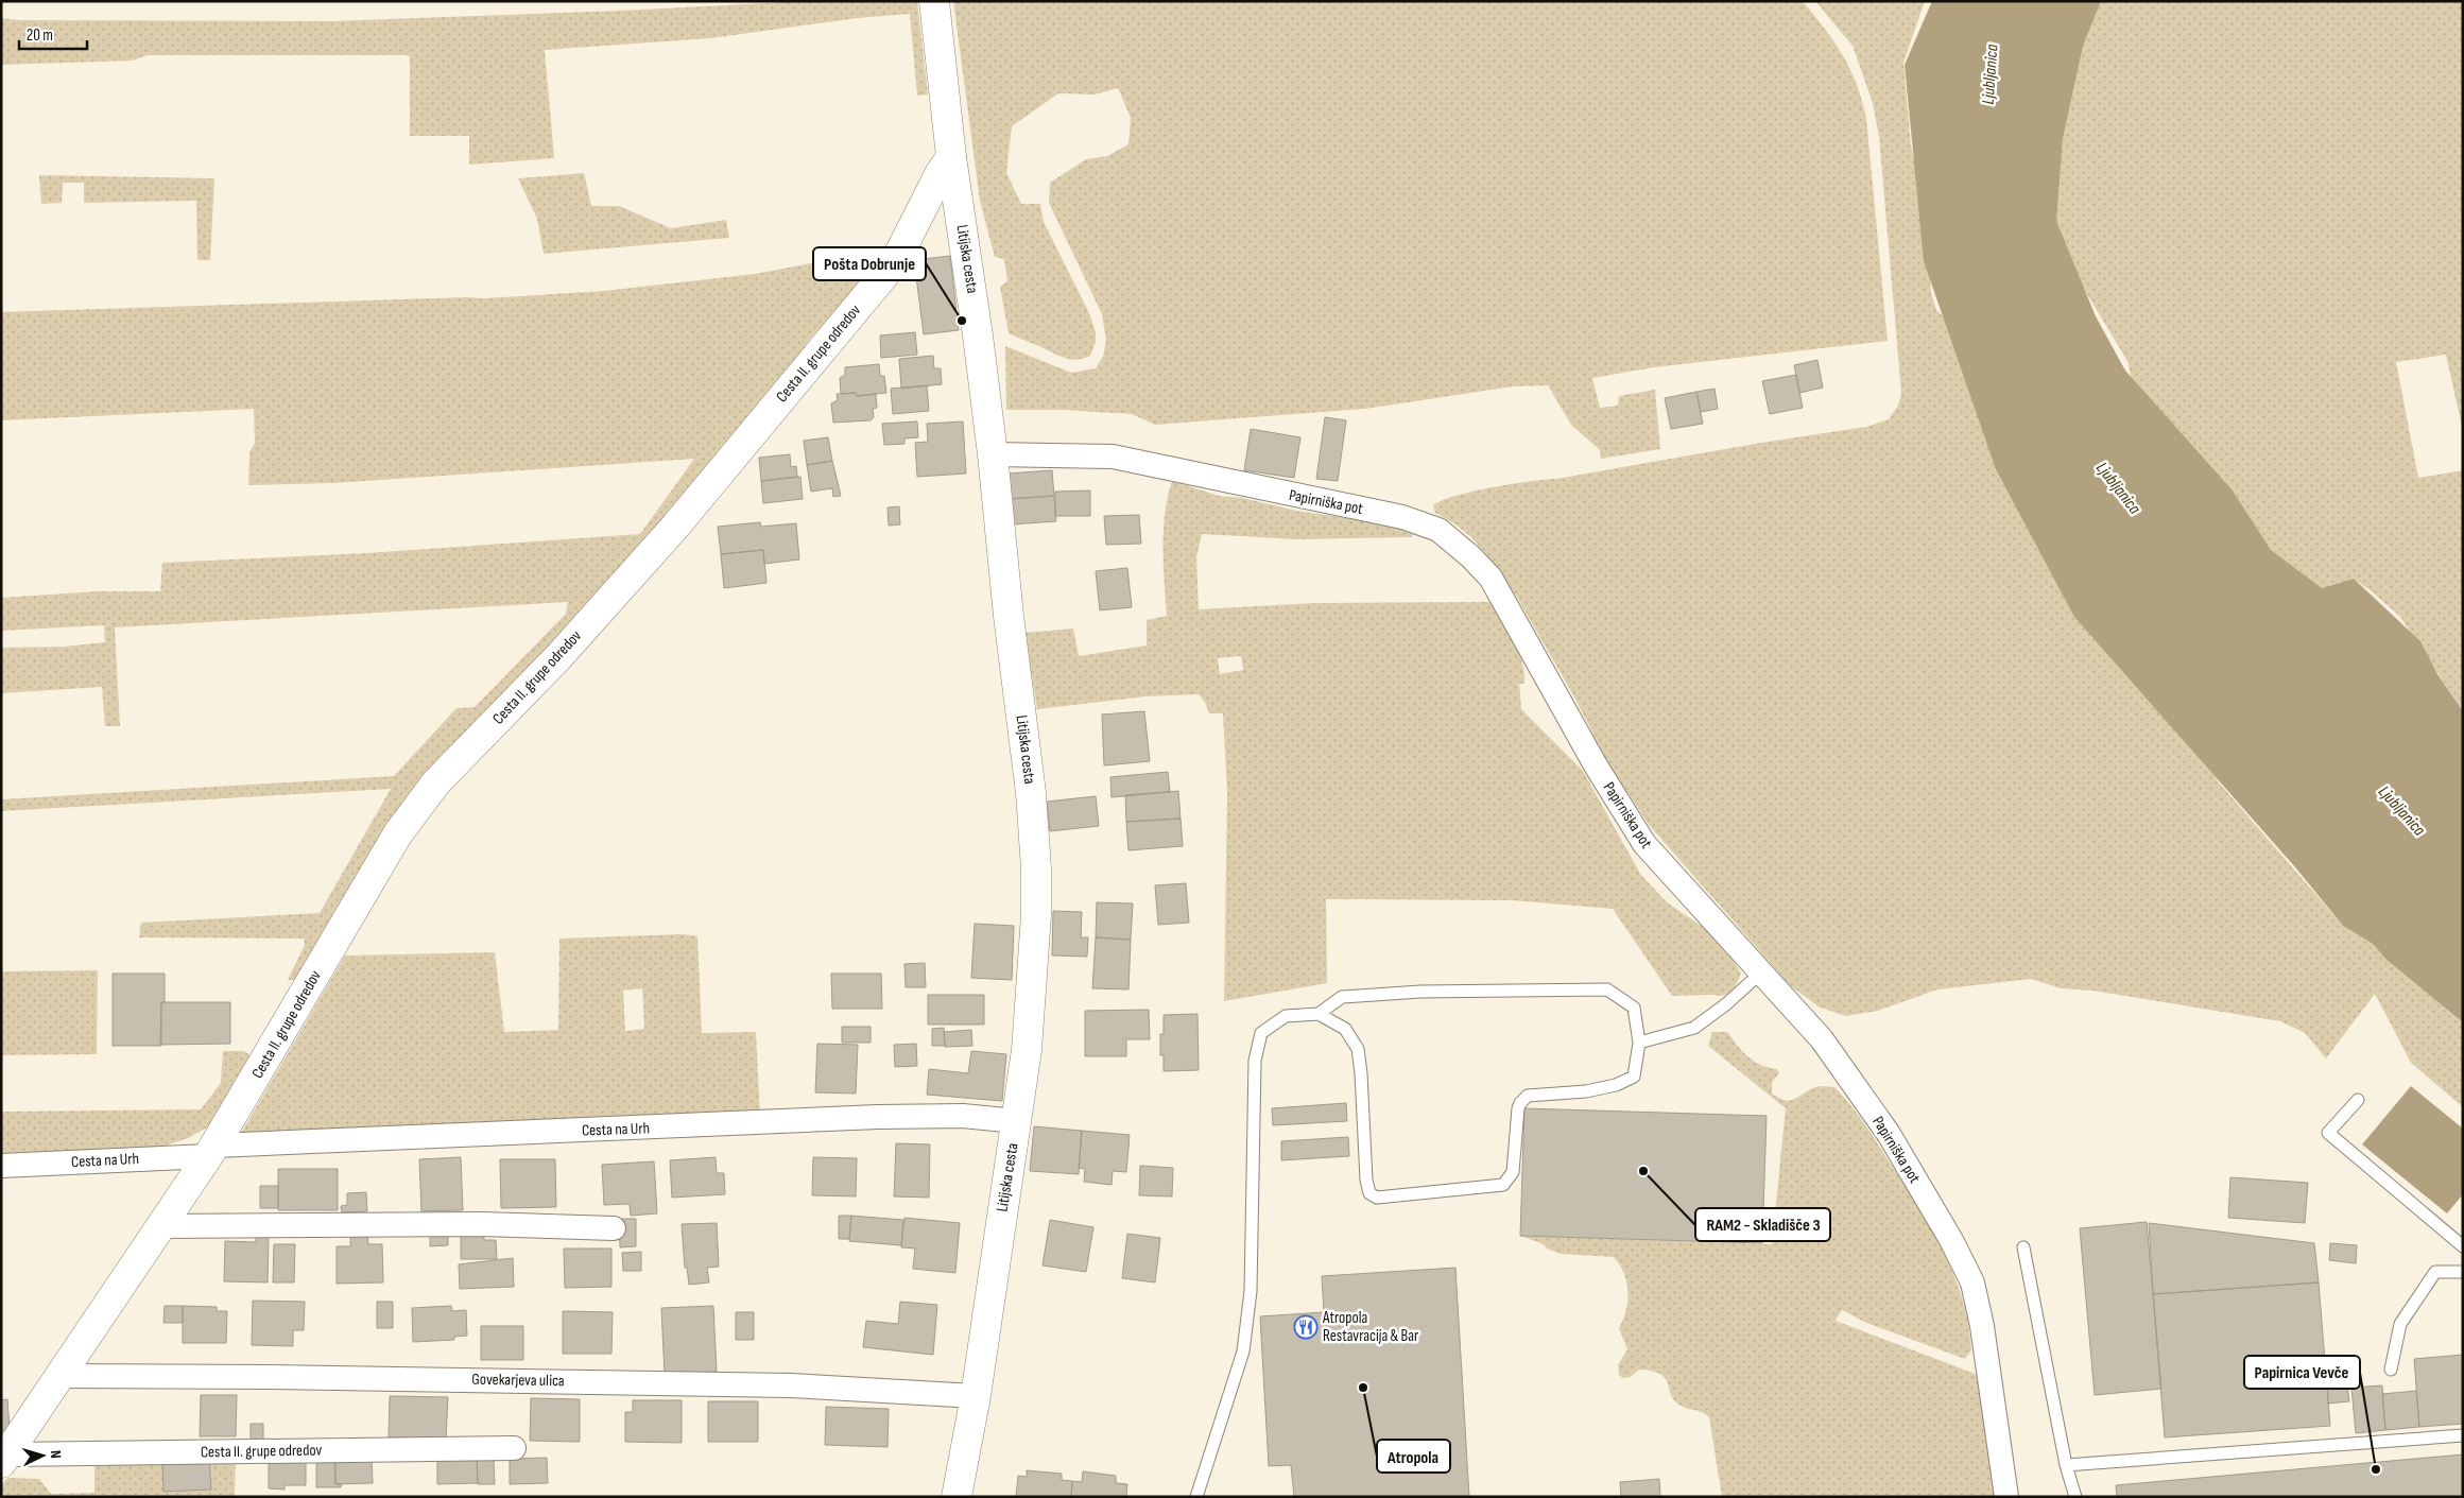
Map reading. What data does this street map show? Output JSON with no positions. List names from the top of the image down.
{
  "streets": {
    "street": [
      "Litijska cesta",
      "Cesta II. grupe odredov",
      "Papirniška pot",
      "Cesta na Urh",
      "Govekarjeva ulica"
    ]
  },
  "crossings": [
    ["Litijska cesta", "Cesta II. grupe odredov"],
    ["Litijska cesta", "Papirniška pot"],
    ["Litijska cesta", "Cesta na Urh"],
    ["Litijska cesta", "Govekarjeva ulica"],
    ["Cesta II. grupe odredov", "Cesta na Urh"],
    ["Cesta II. grupe odredov", "Govekarjeva ulica"]
  ],
  "water": ["Ljubljanica"],
  "places": {
    "other": [
      "Pošta Dobrunje",
      "RAM2 - Skladišče 3",
      "Atropola",
      "Papirnica Vevče"
    ],
    "restaurant": ["Atropola Restavracija & Bar"]
  },
  "scale_bar": "20 m",
  "north": "right"
}
